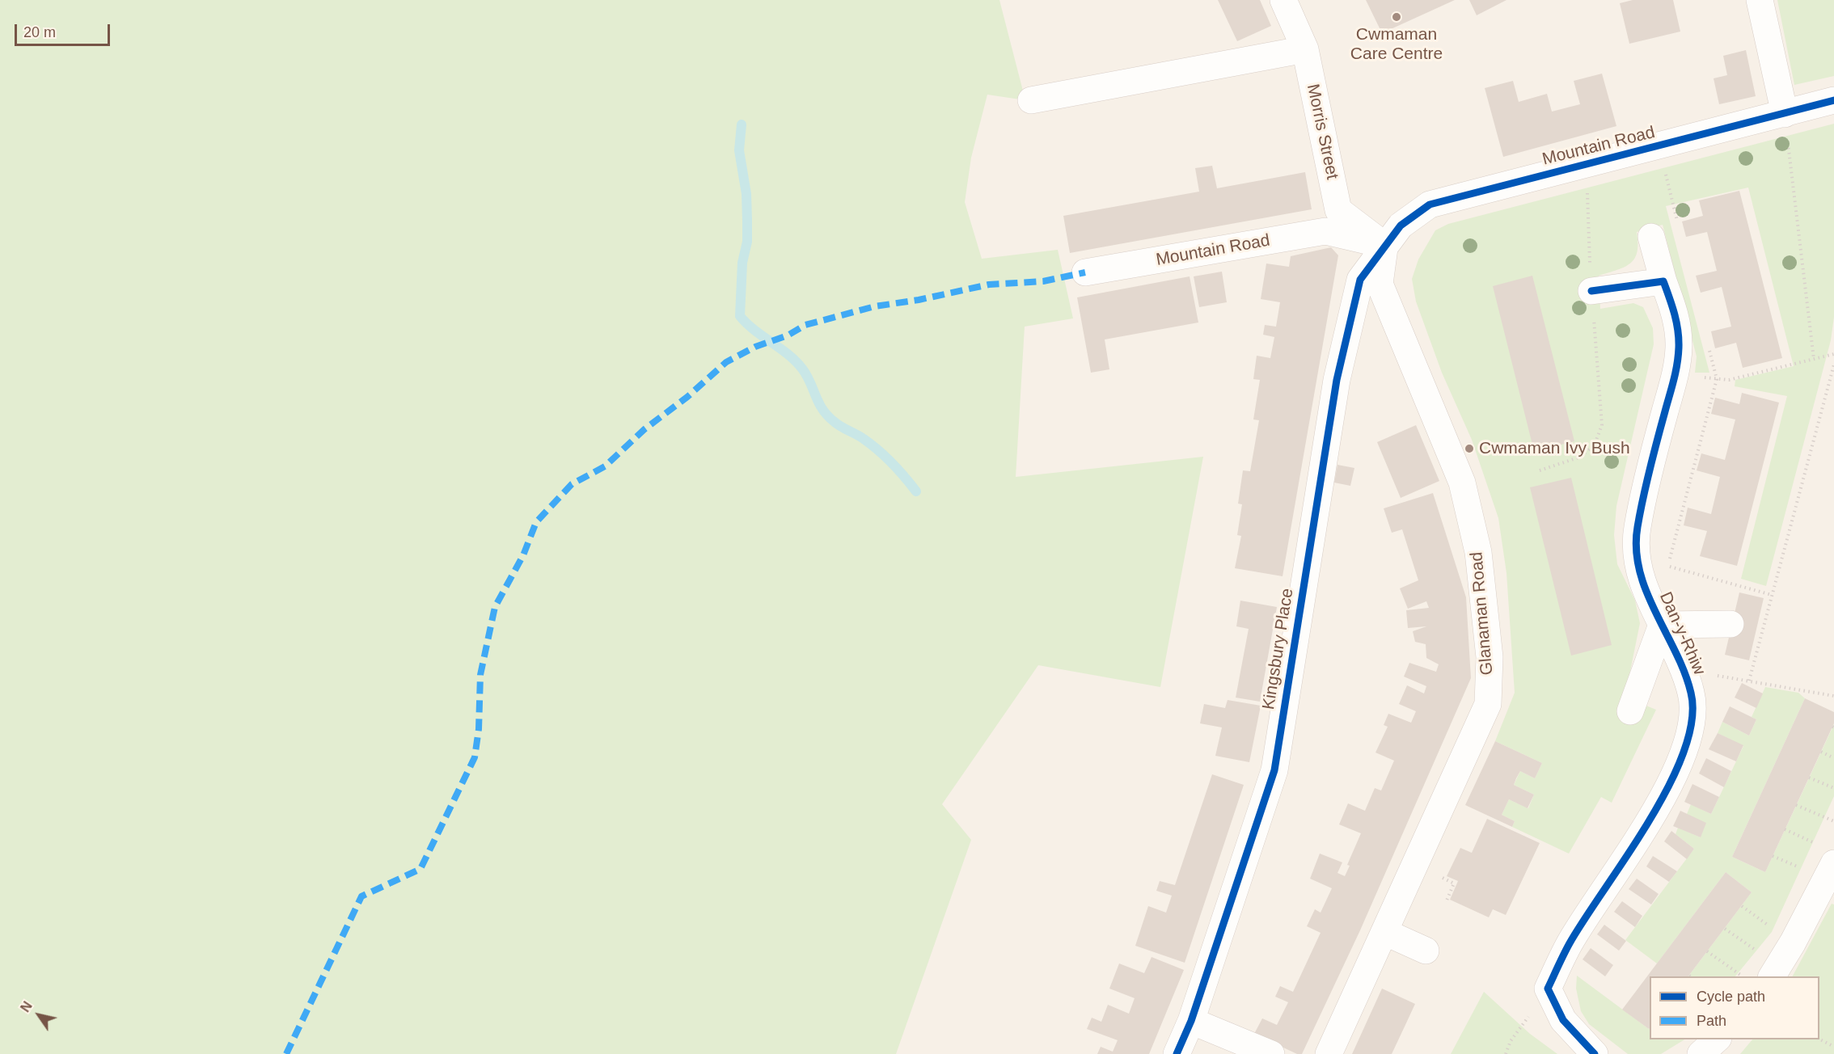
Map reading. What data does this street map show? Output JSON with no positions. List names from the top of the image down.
{
  "streets": {
    "street": [
      "Morris Street",
      "Mountain Road",
      "Glanaman Road",
      "Dan-y-Rhiw",
      "Kingsbury Place"
    ]
  },
  "crossings": [
    ["Morris Street", "Mountain Road"],
    ["Morris Street", "Glanaman Road"],
    ["Morris Street", "Kingsbury Place"],
    ["Mountain Road", "Glanaman Road"],
    ["Mountain Road", "Kingsbury Place"],
    ["Glanaman Road", "Kingsbury Place"]
  ],
  "places": ["Cwmaman Care Centre", "Cwmaman Ivy Bush"],
  "legend": ["Cycle path", "Path"],
  "scale_bar": "20 m",
  "north": "top left"
}
